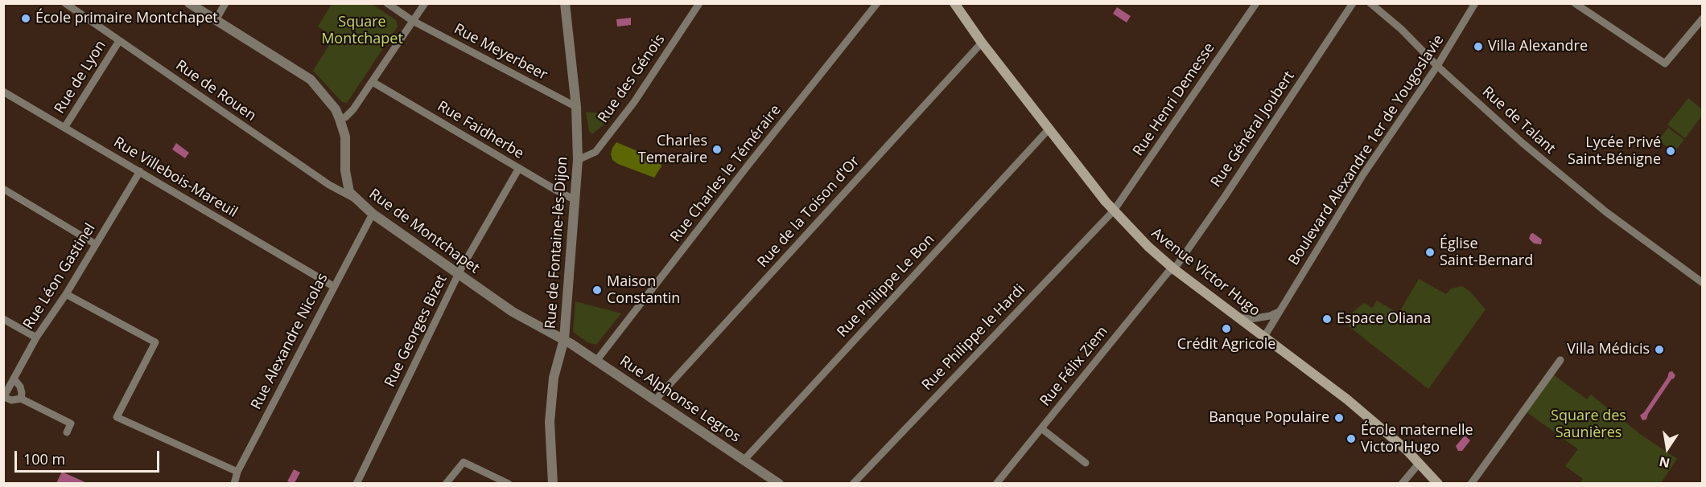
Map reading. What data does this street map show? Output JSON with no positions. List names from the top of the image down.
{
  "streets": {
    "main road": ["Avenue Victor Hugo"],
    "street": [
      "Rue Meyerbeer",
      "Rue de Lyon",
      "Rue des Génois",
      "Rue de Rouen",
      "Rue Henri Demesse",
      "Rue de Talant",
      "Rue Général Joubert",
      "Rue Faidherbe",
      "Boulevard Alexandre 1er de Yougoslavie",
      "Rue Charles le Téméraire",
      "Rue Villebois-Mareuil",
      "Rue de la Toison d'Or",
      "Rue de Montchapet",
      "Rue de Fontaine-lès-Dijon",
      "Rue Léon Gastinel",
      "Rue Philippe Le Bon",
      "Rue Georges Bizet",
      "Rue Philippe le Hardi",
      "Rue Alexandre Nicolas",
      "Rue Félix Ziem",
      "Rue Alphonse Legros"
    ]
  },
  "crossings": [
    ["Rue Meyerbeer", "Rue de Fontaine-lès-Dijon"],
    ["Rue de Lyon", "Rue de Rouen"],
    ["Rue de Lyon", "Rue Villebois-Mareuil"],
    ["Rue des Génois", "Rue de Fontaine-lès-Dijon"],
    ["Rue de Rouen", "Rue de Montchapet"],
    ["Rue Henri Demesse", "Avenue Victor Hugo"],
    ["Rue Henri Demesse", "Rue Philippe le Hardi"],
    ["Rue de Talant", "Boulevard Alexandre 1er de Yougoslavie"],
    ["Rue Général Joubert", "Avenue Victor Hugo"],
    ["Rue Général Joubert", "Rue Félix Ziem"],
    ["Rue Faidherbe", "Rue de Fontaine-lès-Dijon"],
    ["Rue Faidherbe", "Rue Georges Bizet"],
    ["Boulevard Alexandre 1er de Yougoslavie", "Avenue Victor Hugo"],
    ["Rue Charles le Téméraire", "Rue Alphonse Legros"],
    ["Rue Villebois-Mareuil", "Rue Léon Gastinel"],
    ["Rue Villebois-Mareuil", "Rue Alexandre Nicolas"],
    ["Rue de la Toison d'Or", "Avenue Victor Hugo"],
    ["Rue de la Toison d'Or", "Rue Alphonse Legros"],
    ["Rue de Montchapet", "Rue de Fontaine-lès-Dijon"],
    ["Rue de Montchapet", "Rue Georges Bizet"],
    ["Rue de Montchapet", "Rue Alexandre Nicolas"],
    ["Rue de Montchapet", "Rue Alphonse Legros"],
    ["Rue de Fontaine-lès-Dijon", "Rue Alphonse Legros"],
    ["Avenue Victor Hugo", "Rue Philippe Le Bon"],
    ["Avenue Victor Hugo", "Rue Philippe le Hardi"],
    ["Avenue Victor Hugo", "Rue Félix Ziem"],
    ["Rue Philippe Le Bon", "Rue Alphonse Legros"]
  ],
  "parks": ["Square Montchapet", "Square des Saunières"],
  "places": [
    "École primaire Montchapet",
    "Villa Alexandre",
    "Charles Temeraire",
    "Lycée Privé Saint-Bénigne",
    "Église Saint-Bernard",
    "Maison Constantin",
    "Espace Oliana",
    "Crédit Agricole",
    "Villa Médicis",
    "Banque Populaire",
    "École maternelle Victor Hugo"
  ],
  "scale_bar": "100 m",
  "north": "bottom"
}
